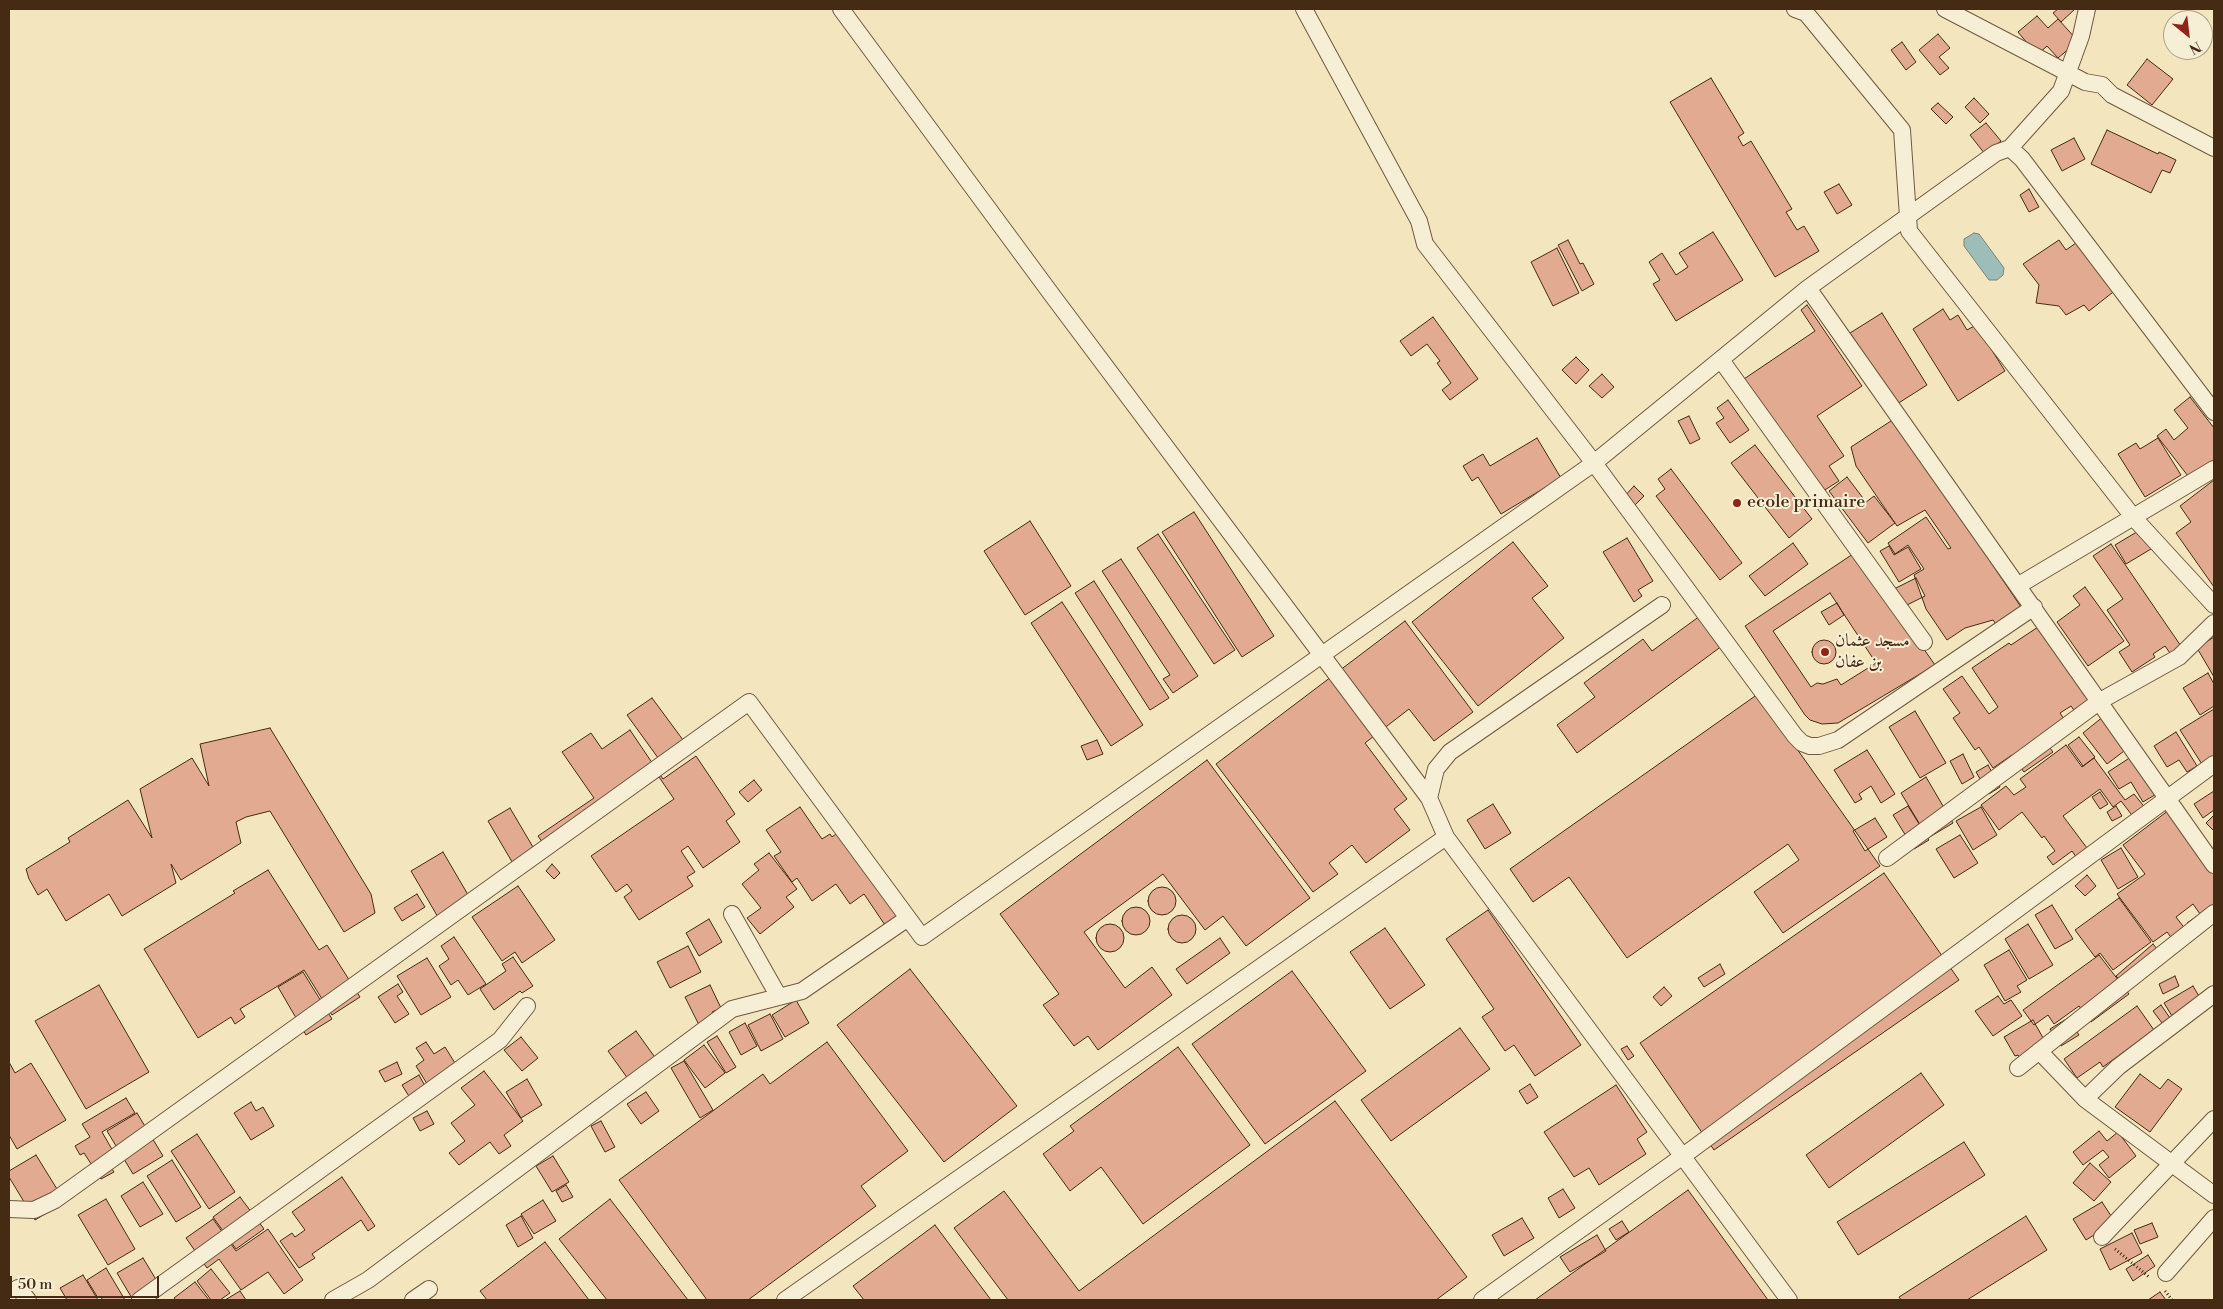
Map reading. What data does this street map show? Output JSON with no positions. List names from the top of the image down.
{
  "places": ["ecole primaire", "مسجد عثمان بن عفان"],
  "scale_bar": "50 m",
  "north": "bottom right"
}
